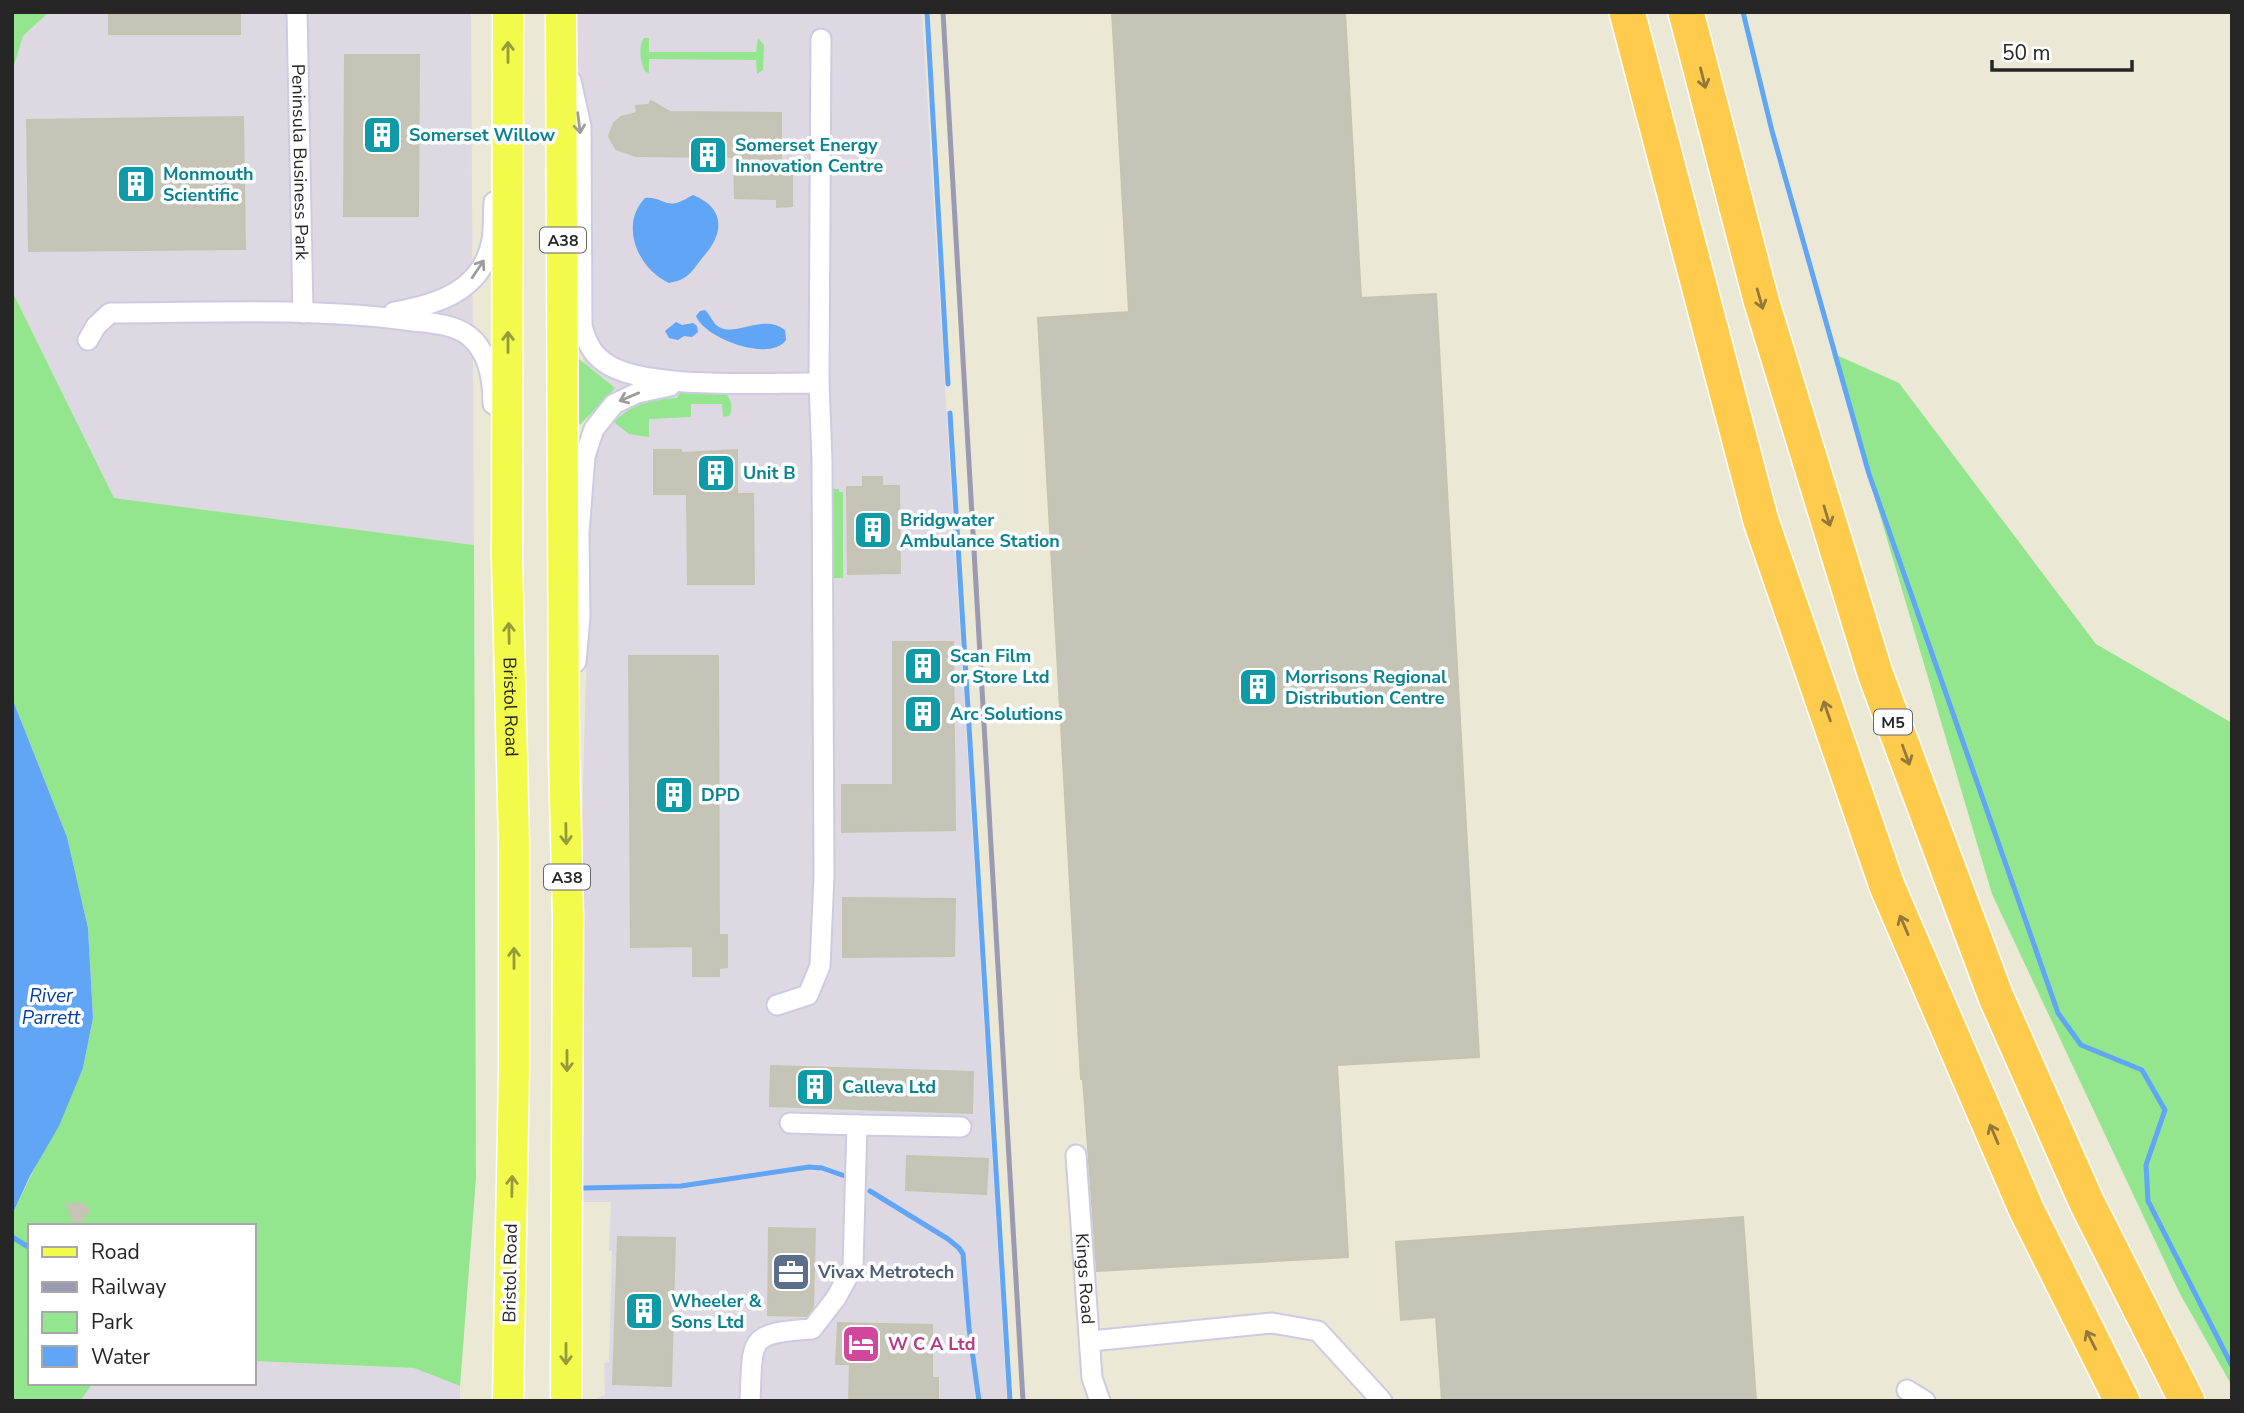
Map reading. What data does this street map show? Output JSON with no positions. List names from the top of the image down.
{
  "streets": {
    "highway": ["M5"],
    "main road": ["A38", "Bristol Road"],
    "street": ["Peninsula Business Park", "Kings Road"]
  },
  "water": ["River Parrett"],
  "places": {
    "building": [
      "Somerset Willow",
      "Somerset Energy Innovation Centre",
      "Monmouth Scientific",
      "Unit B",
      "Bridgwater Ambulance Station",
      "Scan Film or Store Ltd",
      "Morrisons Regional Distribution Centre",
      "Arc Solutions",
      "DPD",
      "Calleva Ltd",
      "Wheeler & Sons Ltd"
    ],
    "office": ["Vivax Metrotech"],
    "hotel": ["W C A Ltd"]
  },
  "legend": [
    "Road",
    "Railway",
    "Park",
    "Water"
  ],
  "scale_bar": "50 m"
}
